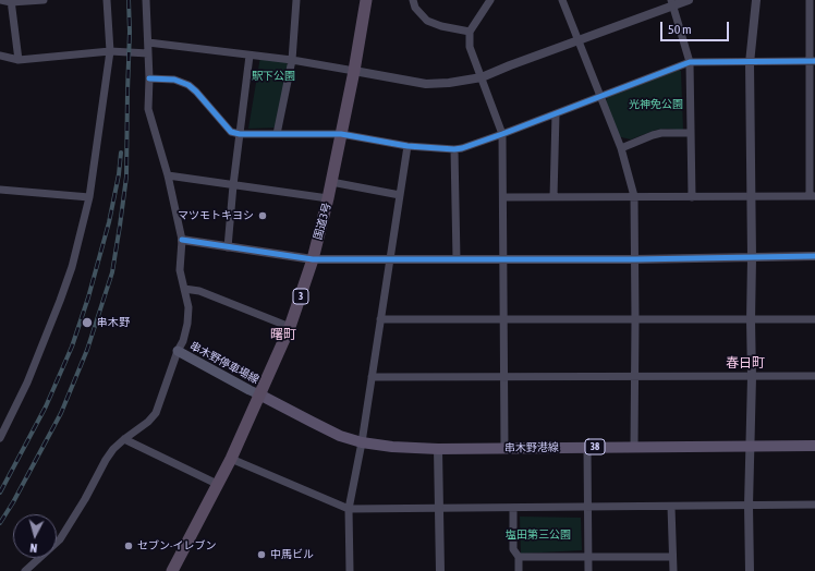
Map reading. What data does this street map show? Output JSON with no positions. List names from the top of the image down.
{
  "streets": {
    "highway": ["国道3号", "3"],
    "main road": ["串木野停車場線", "38", "串木野港線"]
  },
  "crossings": [
    ["国道3号", "串木野停車場線"],
    ["国道3号", "串木野港線"],
    ["串木野停車場線", "串木野港線"]
  ],
  "districts": ["曙町", "春日町"],
  "parks": ["駅下公園", "光神免公園", "塩田第三公園"],
  "places": [
    "マツモトキヨシ",
    "串木野",
    "セブン-イレブン",
    "中馬ビル"
  ],
  "scale_bar": "50 m",
  "north": "bottom"
}
